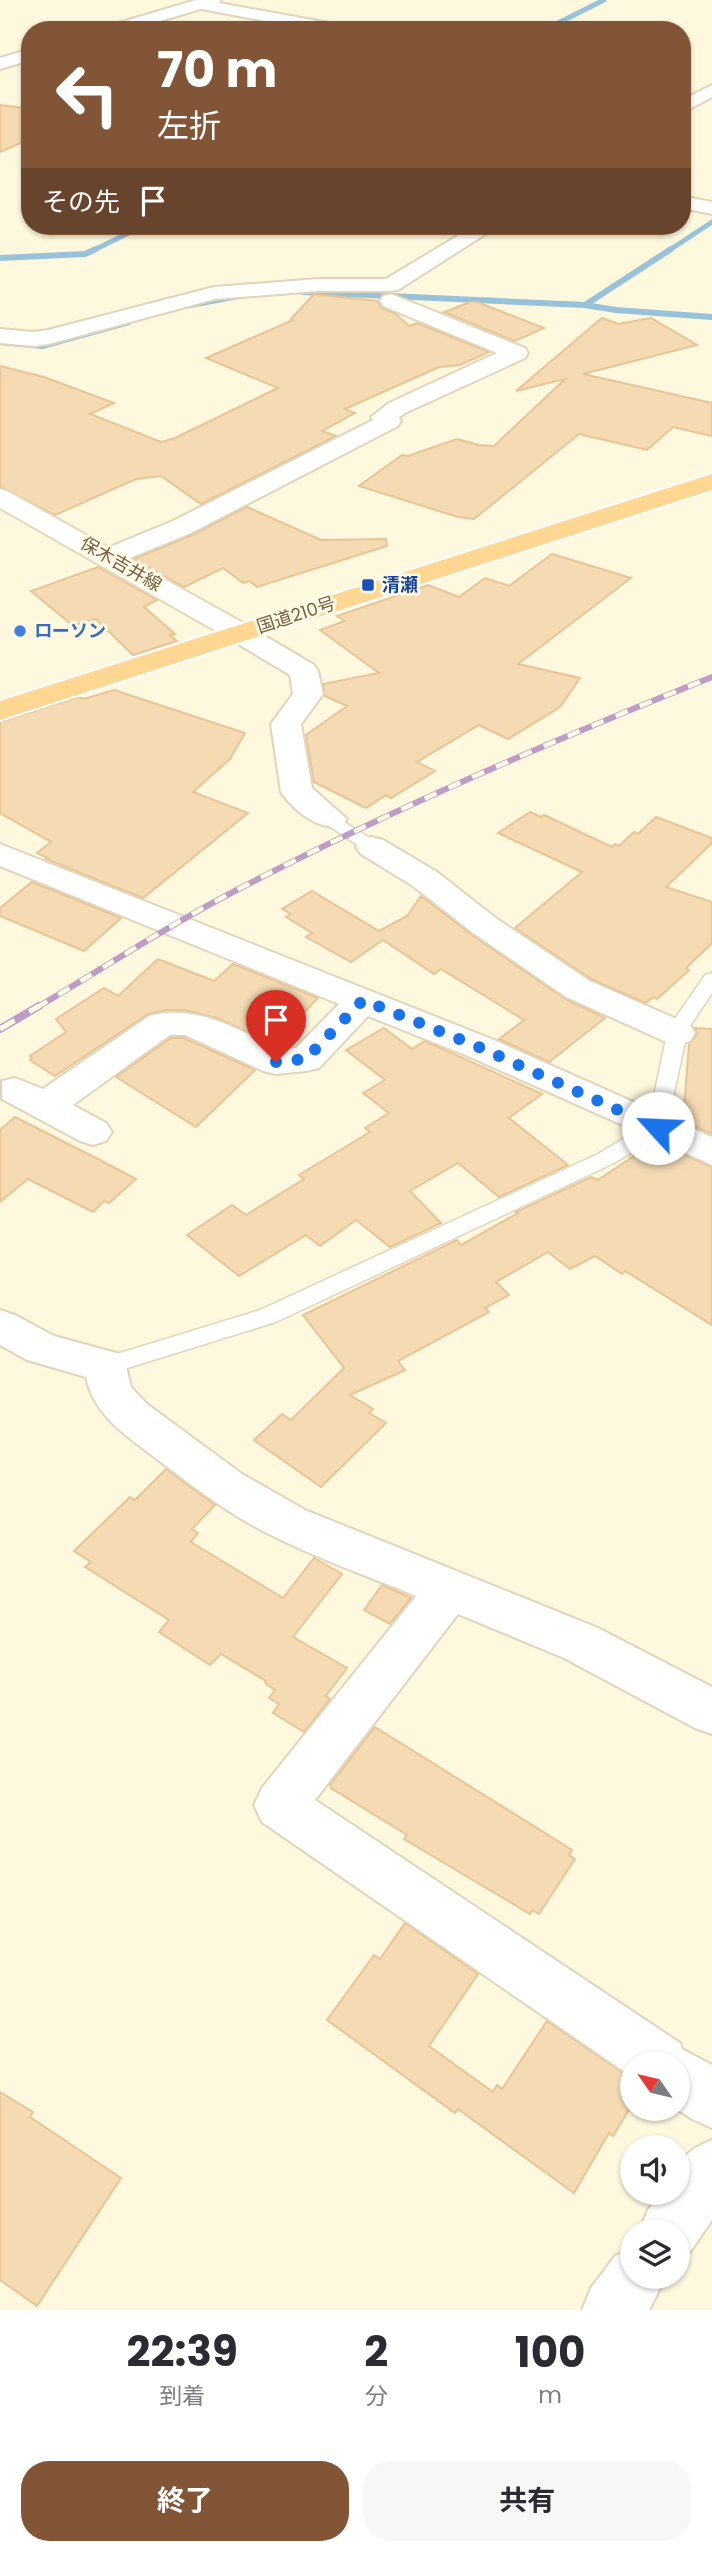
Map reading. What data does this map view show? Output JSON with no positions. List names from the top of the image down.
{
  "streets": {
    "highway": ["国道210号"],
    "street": ["保木吉井線"]
  },
  "crossings": [
    ["保木吉井線", "国道210号"]
  ],
  "places": {
    "transit": ["清瀬"],
    "other": ["ローソン"]
  },
  "north": "top left",
  "page": {
    "turn": ["70 m", "左折"],
    "then": "その先",
    "eta": [
      "22:39",
      "到着",
      "2",
      "分",
      "100",
      "m"
    ],
    "buttons": ["終了", "共有"]
  }
}
